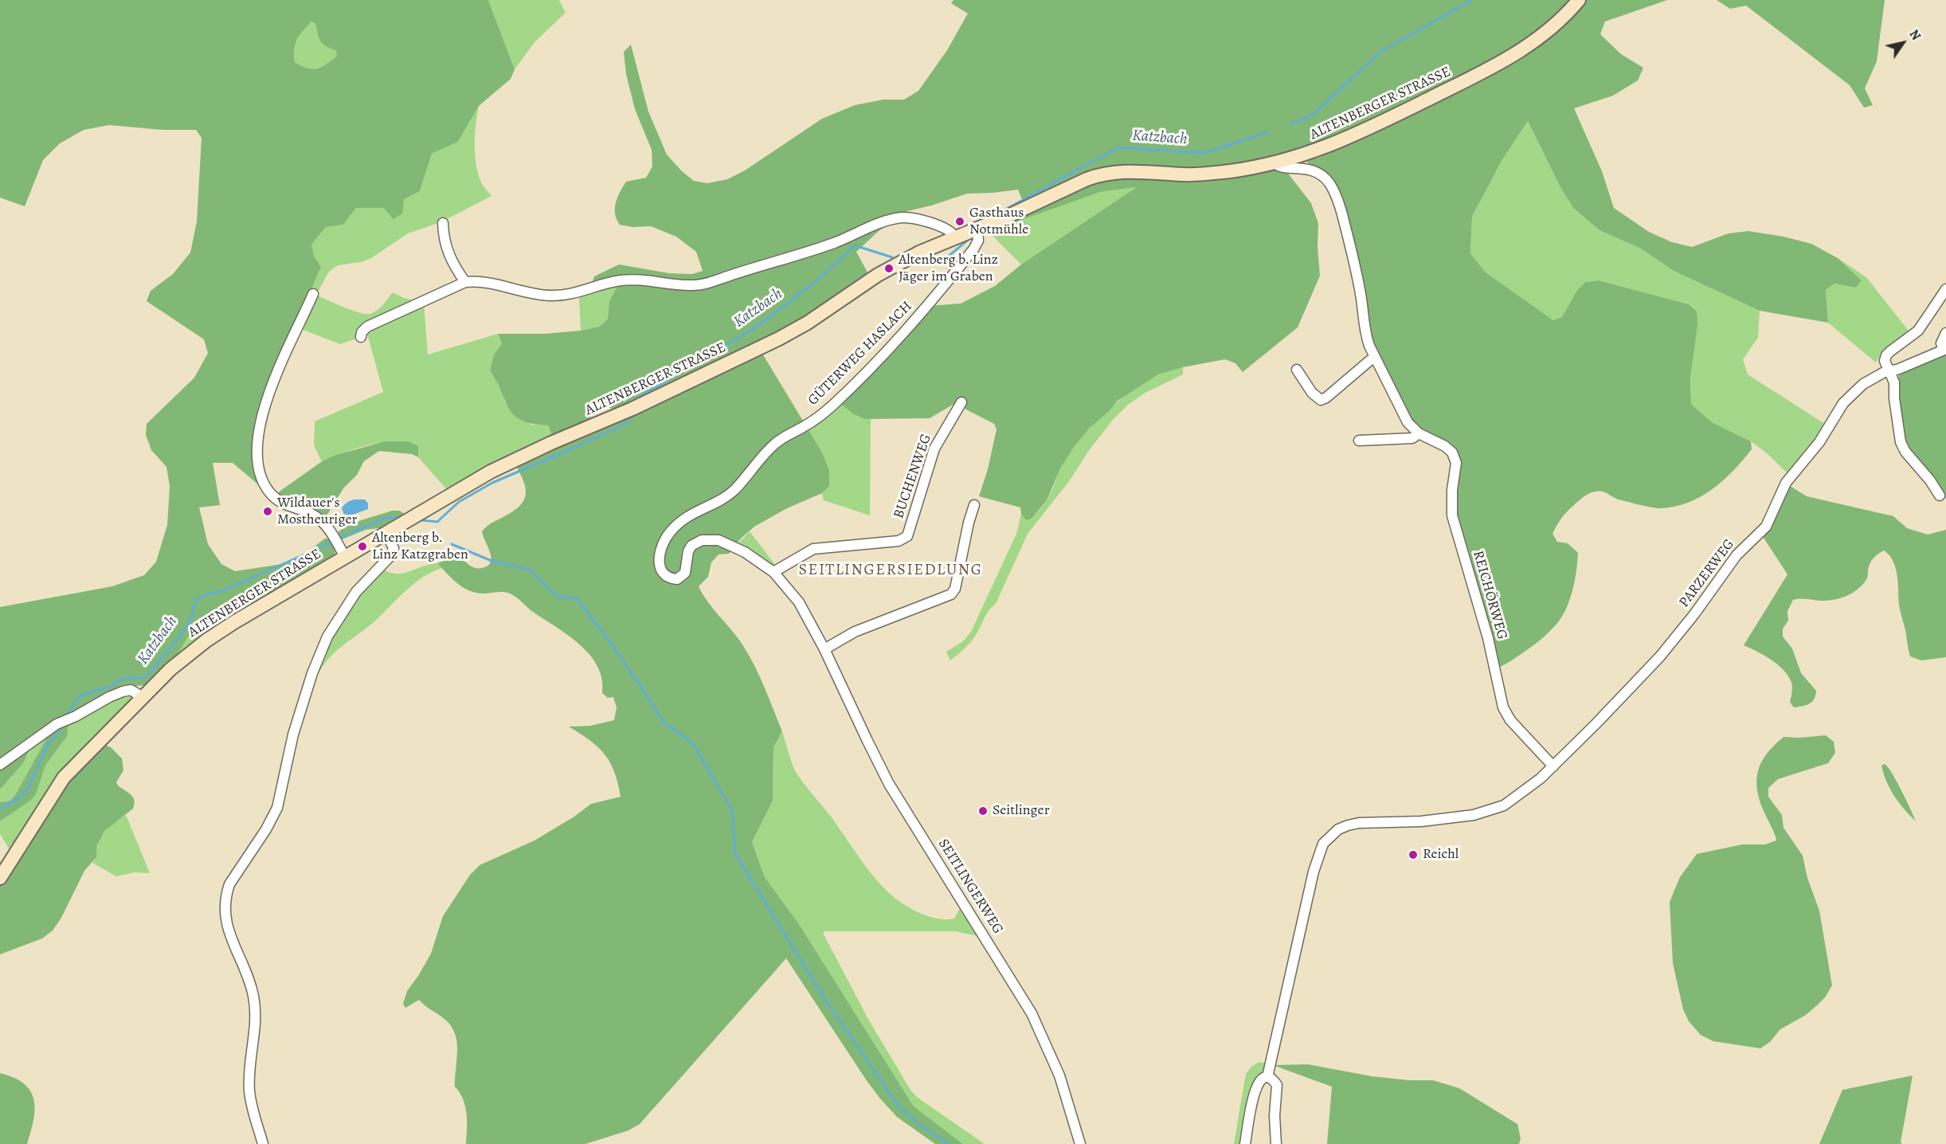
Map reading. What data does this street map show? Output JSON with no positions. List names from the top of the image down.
{
  "streets": {
    "street": [
      "ALTENBERGER STRASSE",
      "GÜTERWEG HASLACH",
      "BUCHENWEG",
      "PARZERWEG",
      "REICHÖRWEG",
      "SEITLINGERWEG"
    ]
  },
  "crossings": [
    ["ALTENBERGER STRASSE", "GÜTERWEG HASLACH"],
    ["ALTENBERGER STRASSE", "REICHÖRWEG"],
    ["GÜTERWEG HASLACH", "BUCHENWEG"],
    ["GÜTERWEG HASLACH", "SEITLINGERWEG"],
    ["PARZERWEG", "REICHÖRWEG"]
  ],
  "districts": ["SEITLINGERSIEDLUNG"],
  "water": ["Katzbach"],
  "places": [
    "Gasthaus Notmühle",
    "Altenberg b. Linz Jäger im Graben",
    "Wildauer's Mostheuriger",
    "Altenberg b. Linz Katzgraben",
    "Seitlinger",
    "Reichl"
  ],
  "north": "top right"
}
